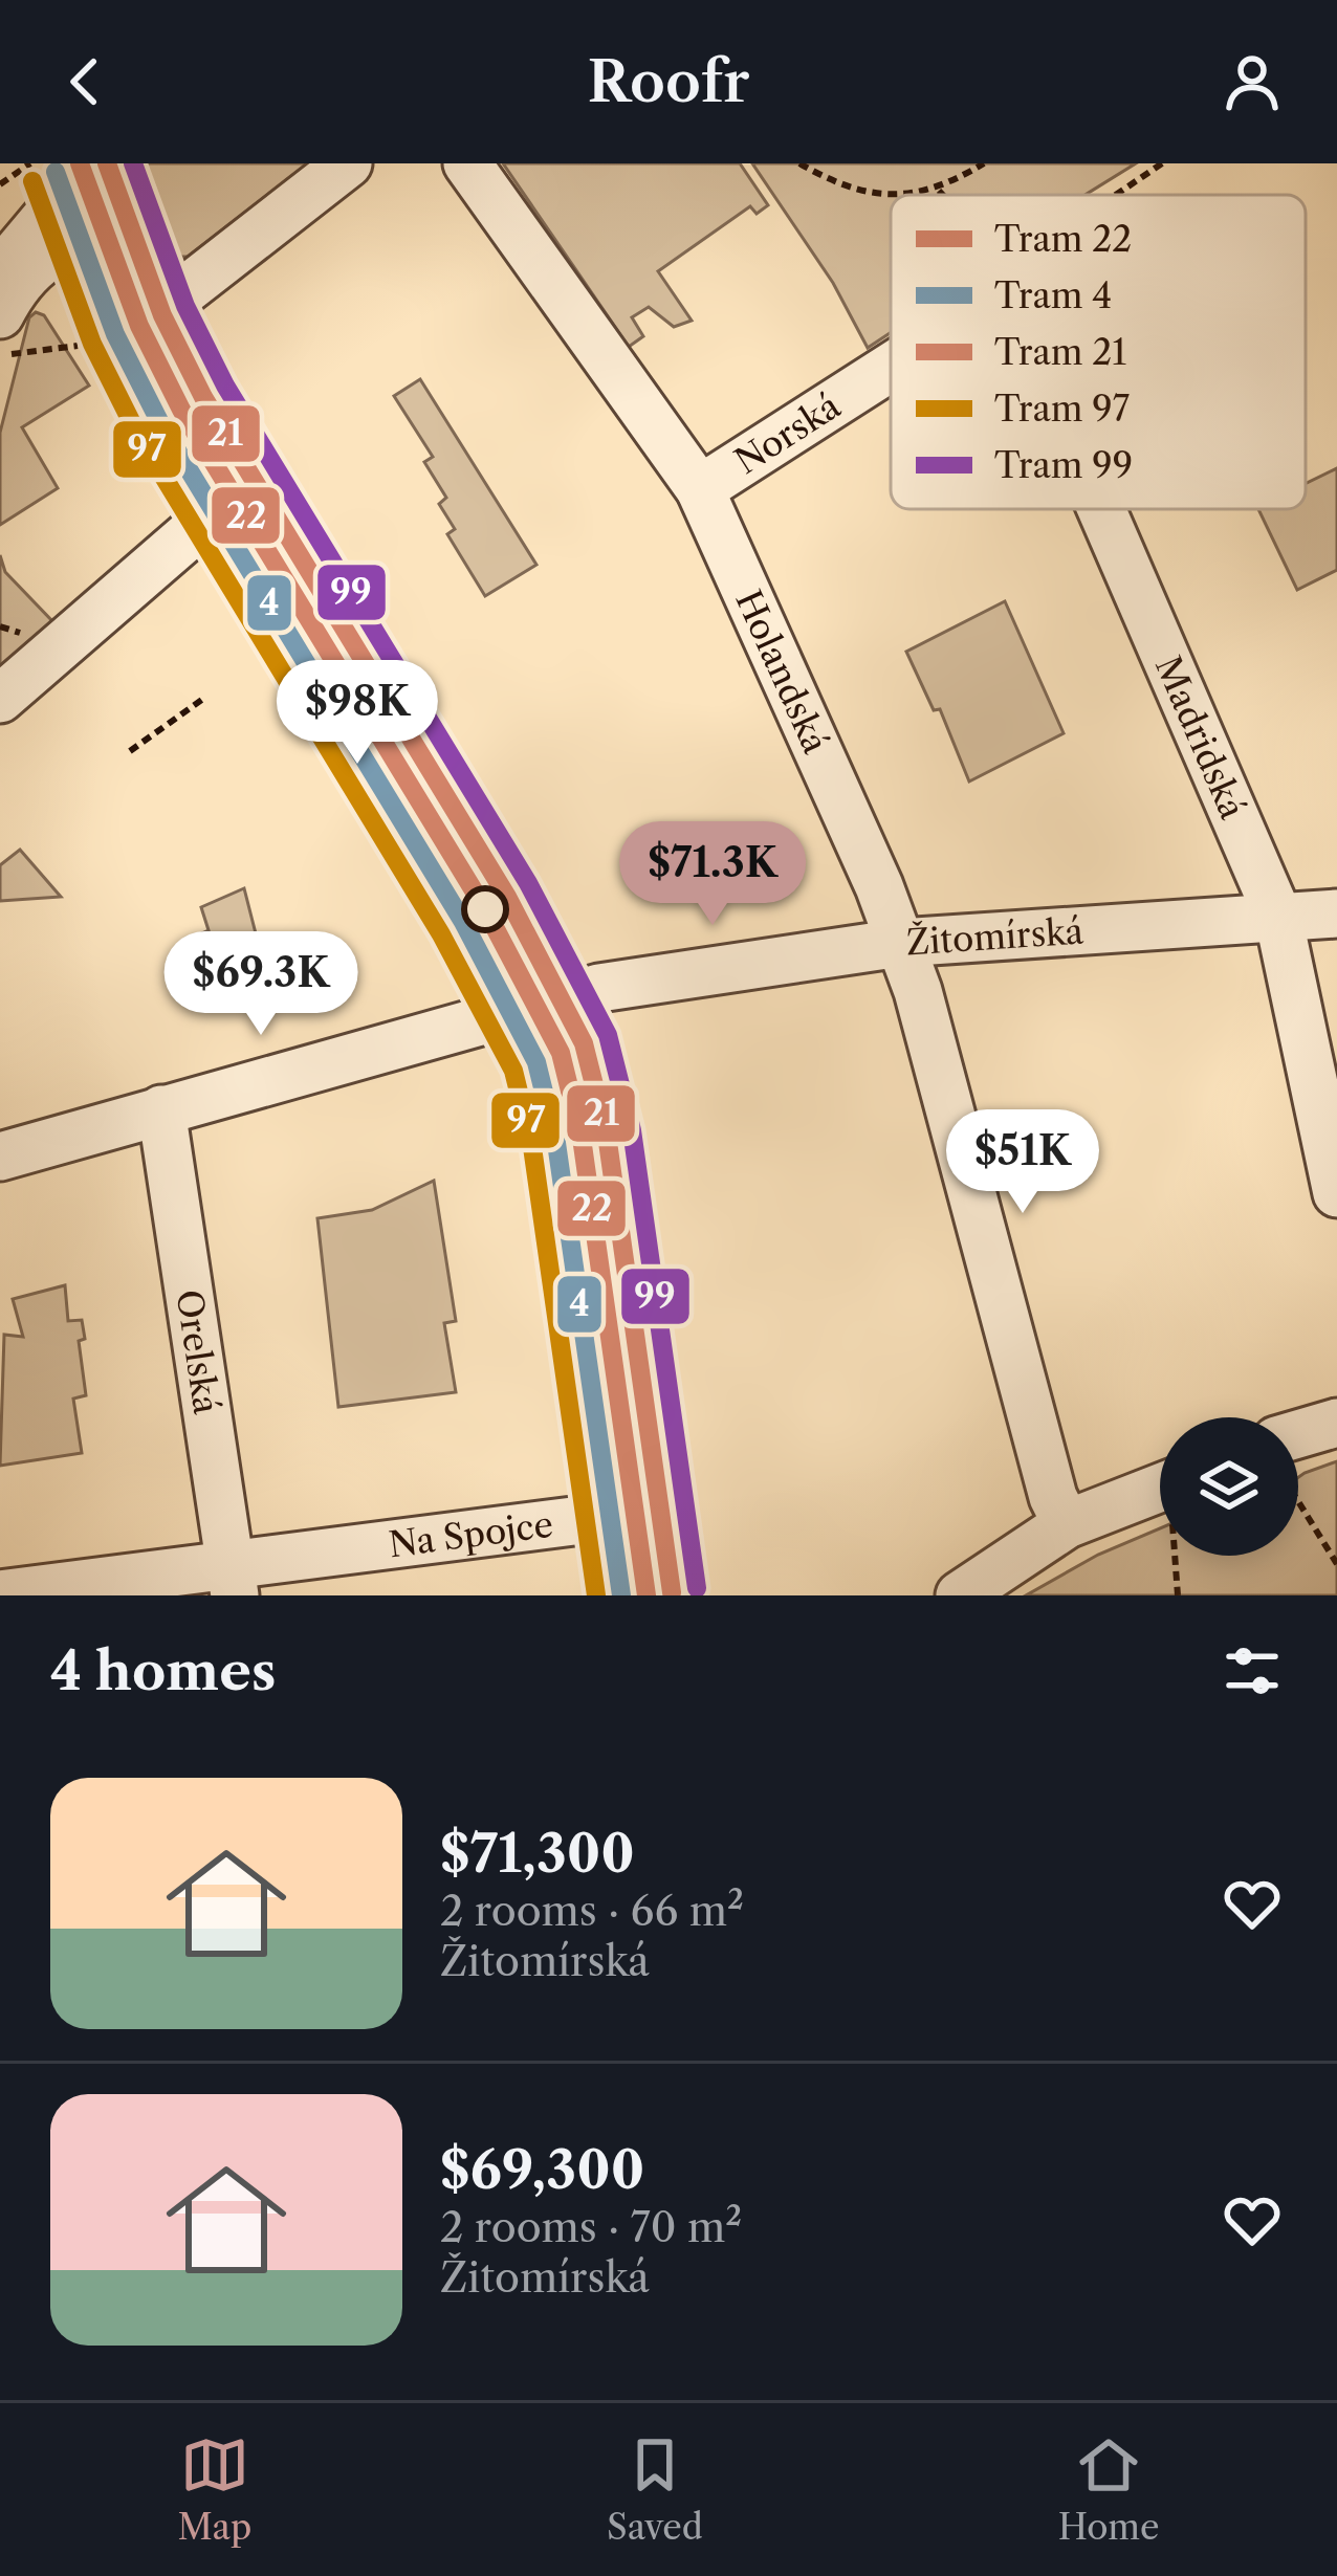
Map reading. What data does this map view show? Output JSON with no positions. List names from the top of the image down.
{
  "streets": {
    "street": [
      "Norská",
      "Holandská",
      "Madridská",
      "Žitomírská",
      "Orelská",
      "Na Spojce"
    ]
  },
  "crossings": [
    ["Norská", "Holandská"],
    ["Holandská", "Žitomírská"],
    ["Madridská", "Žitomírská"],
    ["Žitomírská", "Orelská"],
    ["Orelská", "Na Spojce"]
  ],
  "lines": [
    "tram line 22",
    "tram line 21",
    "tram line 99",
    "tram line 4",
    "tram line 97"
  ],
  "legend": [
    "Tram 22",
    "Tram 4",
    "Tram 21",
    "Tram 97",
    "Tram 99"
  ],
  "page": {
    "header": "Roofr",
    "price": [
      "$98K",
      "$71.3K",
      "$69.3K",
      "$51K"
    ],
    "heading": "4 homes",
    "list": [
      {
        "name": "$71,300",
        "note": "2 rooms · 66 m² · Žitomírská"
      },
      {
        "name": "$69,300",
        "note": "2 rooms · 70 m² · Žitomírská"
      }
    ],
    "tabs": ["Map", "Saved", "Home"]
  }
}
